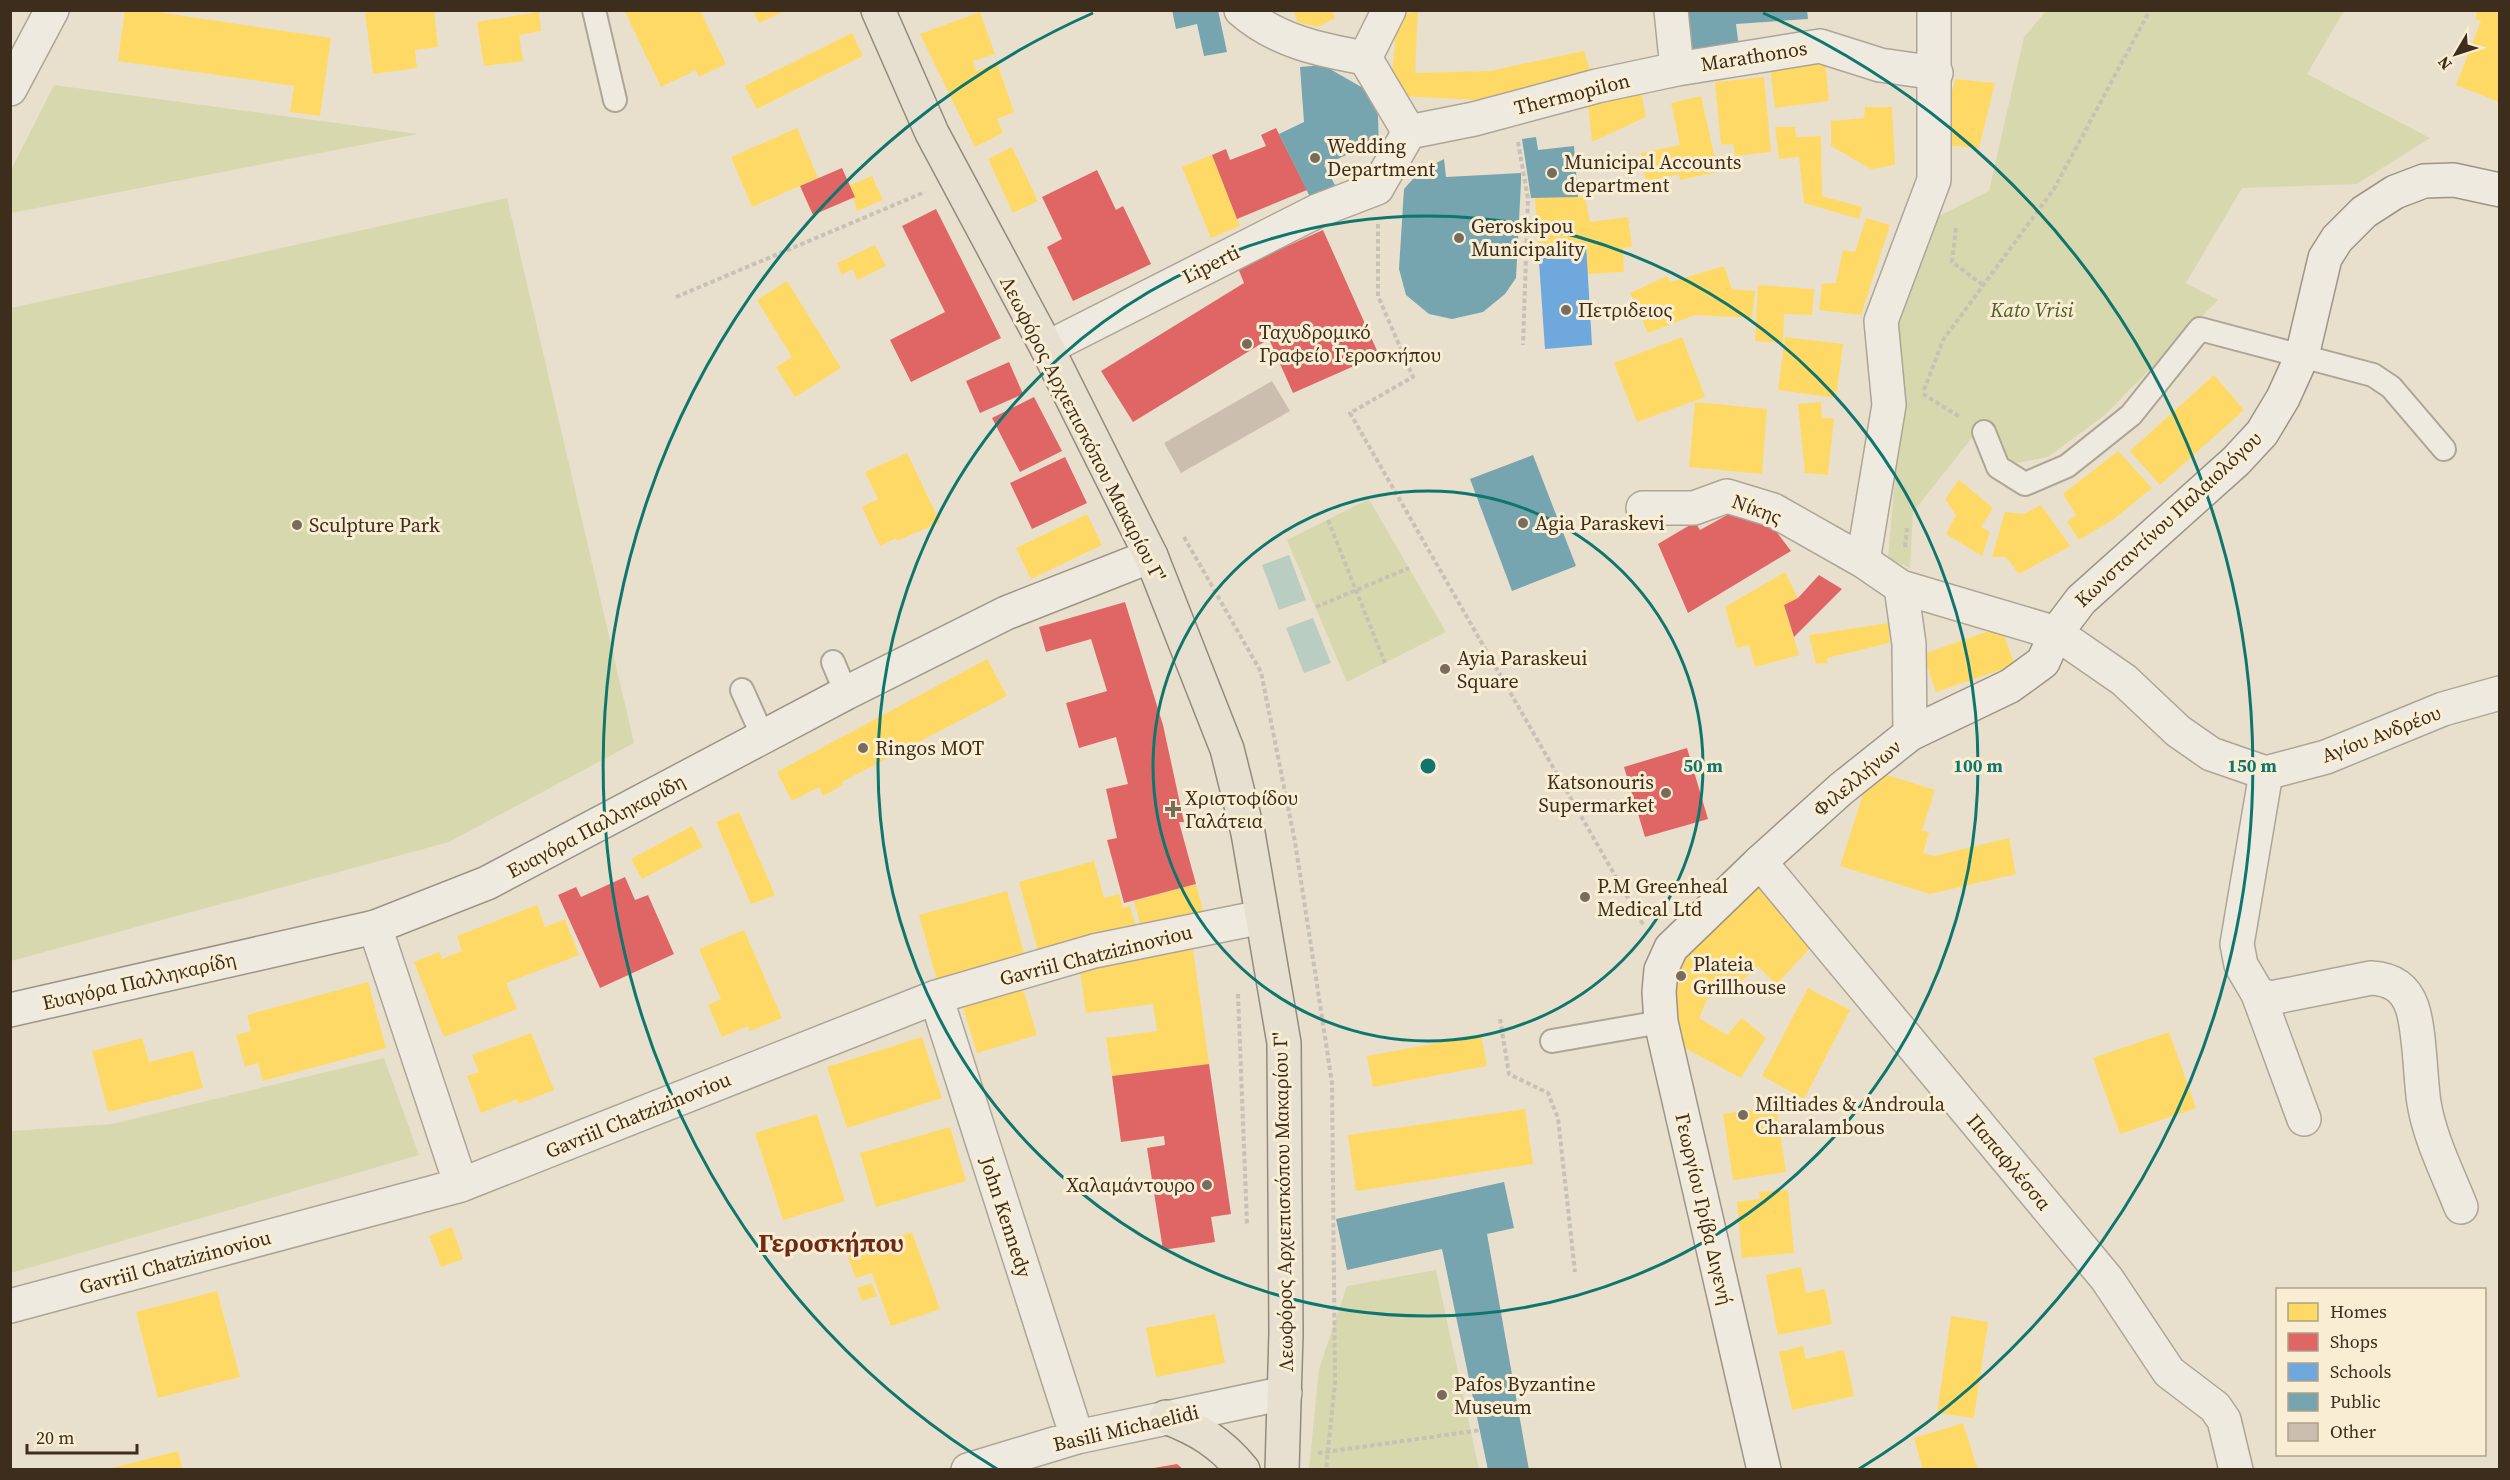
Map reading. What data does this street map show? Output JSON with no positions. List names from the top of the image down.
{
  "streets": {
    "main road": ["Λεωφόρος Αρχιεπισκόπου Μακαρίου Γ'"],
    "street": [
      "Marathonos",
      "Thermopilon",
      "Liperti",
      "Νίκης",
      "Κωνσταντίνου Παλαιολόγου",
      "Αγίου Ανδρέου",
      "Φιλελλήνων",
      "Ευαγόρα Παλληκαρίδη",
      "Gavriil Chatzizinoviou",
      "Παπαφλέσσα",
      "Γεωργίου Γρίβα Διγενή",
      "John Kennedy",
      "Basili Michaelidi"
    ]
  },
  "crossings": [
    ["Marathonos", "Thermopilon"],
    ["Liperti", "Λεωφόρος Αρχιεπισκόπου Μακαρίου Γ'"],
    ["Λεωφόρος Αρχιεπισκόπου Μακαρίου Γ'", "Ευαγόρα Παλληκαρίδη"],
    ["Λεωφόρος Αρχιεπισκόπου Μακαρίου Γ'", "Gavriil Chatzizinoviou"],
    ["Λεωφόρος Αρχιεπισκόπου Μακαρίου Γ'", "Basili Michaelidi"],
    ["Νίκης", "Κωνσταντίνου Παλαιολόγου"],
    ["Νίκης", "Φιλελλήνων"],
    ["Κωνσταντίνου Παλαιολόγου", "Φιλελλήνων"],
    ["Φιλελλήνων", "Παπαφλέσσα"],
    ["Φιλελλήνων", "Γεωργίου Γρίβα Διγενή"],
    ["Gavriil Chatzizinoviou", "John Kennedy"],
    ["John Kennedy", "Basili Michaelidi"]
  ],
  "districts": ["Γεροσκήπου"],
  "parks": ["Kato Vrisi"],
  "places": {
    "other": [
      "Wedding Department",
      "Municipal Accounts department",
      "Geroskipou Municipality",
      "Πετριδειος",
      "Ταχυδρομικό Γραφείο Γεροσκήπου",
      "Agia Paraskevi",
      "Sculpture Park",
      "Ayia Paraskeui Square",
      "Ringos MOT",
      "Katsonouris Supermarket",
      "P.M Greenheal Medical Ltd",
      "Plateia Grillhouse",
      "Miltiades & Androula Charalambous",
      "Χαλαμάντουρο",
      "Pafos Byzantine Museum"
    ],
    "health": ["Χριστοφίδου Γαλάτεια"]
  },
  "legend": [
    "Homes",
    "Shops",
    "Schools",
    "Public",
    "Other"
  ],
  "scale_bar": "20 m",
  "north": "bottom left",
  "rings": ["50 m", "100 m", "150 m"]
}
